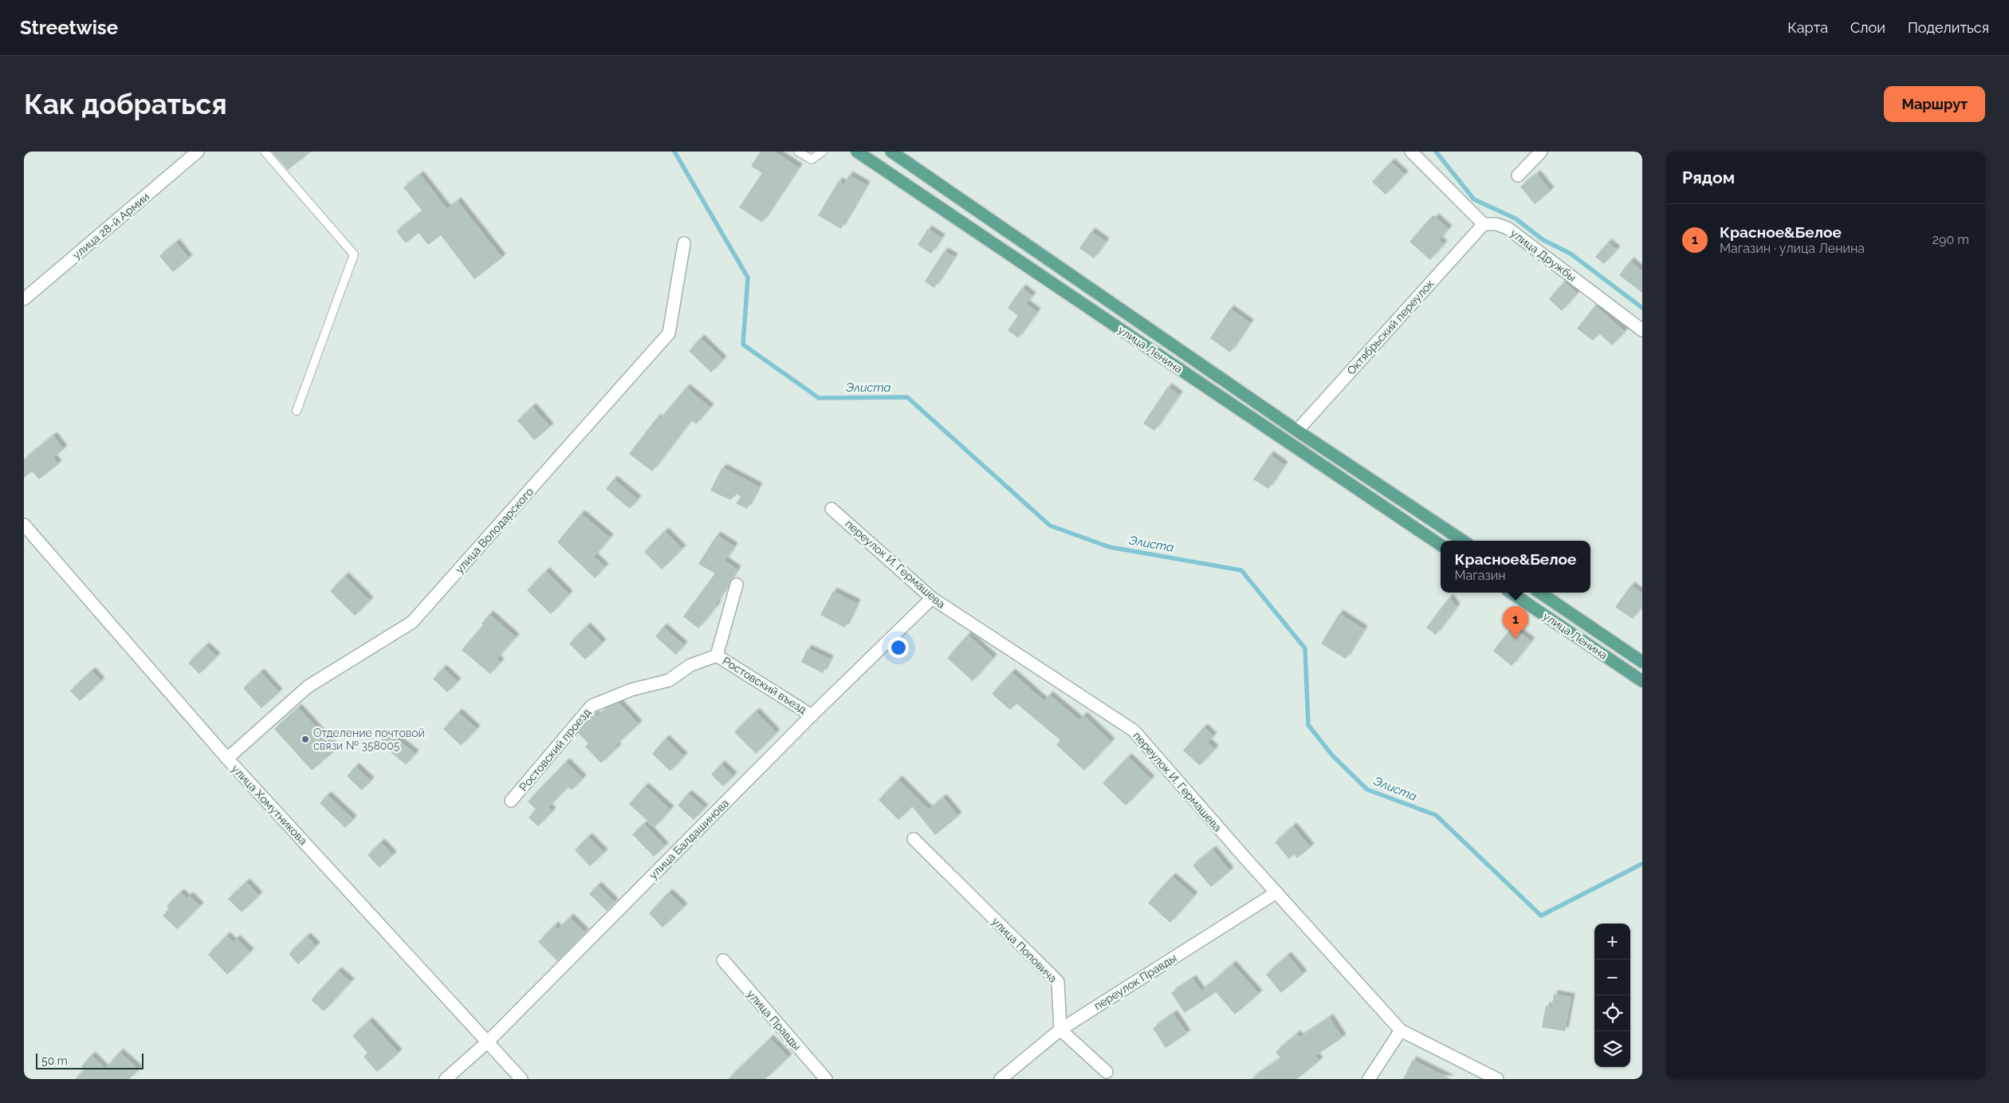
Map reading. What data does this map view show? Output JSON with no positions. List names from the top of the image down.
{
  "streets": {
    "main road": ["улица Ленина"],
    "street": [
      "улица 28-й Армии",
      "улица Дружбы",
      "Октябрьский переулок",
      "улица Володарского",
      "переулок И. Гермашева",
      "Ростовский въезд",
      "Ростовский проезд",
      "улица Хомутникова",
      "улица Балдашинова",
      "улица Поповича",
      "переулок Правды",
      "улица Правды"
    ]
  },
  "crossings": [
    ["улица Дружбы", "Октябрьский переулок"],
    ["Октябрьский переулок", "улица Ленина"],
    ["улица Володарского", "улица Хомутникова"],
    ["переулок И. Гермашева", "улица Балдашинова"],
    ["переулок И. Гермашева", "переулок Правды"],
    ["Ростовский въезд", "Ростовский проезд"],
    ["Ростовский въезд", "улица Балдашинова"],
    ["улица Хомутникова", "улица Балдашинова"],
    ["улица Поповича", "переулок Правды"]
  ],
  "water": ["Элиста"],
  "places": ["Отделение почтовой связи № 358005"],
  "scale_bar": "50 m",
  "page": {
    "header": "Streetwise",
    "nav": ["Карта", "Слои", "Поделиться"],
    "buttons": "Маршрут",
    "title": "Как добраться",
    "heading": "Рядом",
    "list": [
      {
        "mark": "1",
        "name": "Красное&Белое",
        "note": "Магазин · улица Ленина",
        "value": "290 m"
      }
    ],
    "popup": ["Красное&Белое", "Магазин"],
    "pins": "1",
    "map_buttons": ["+", "−"],
    "scale": "50 m"
  }
}
